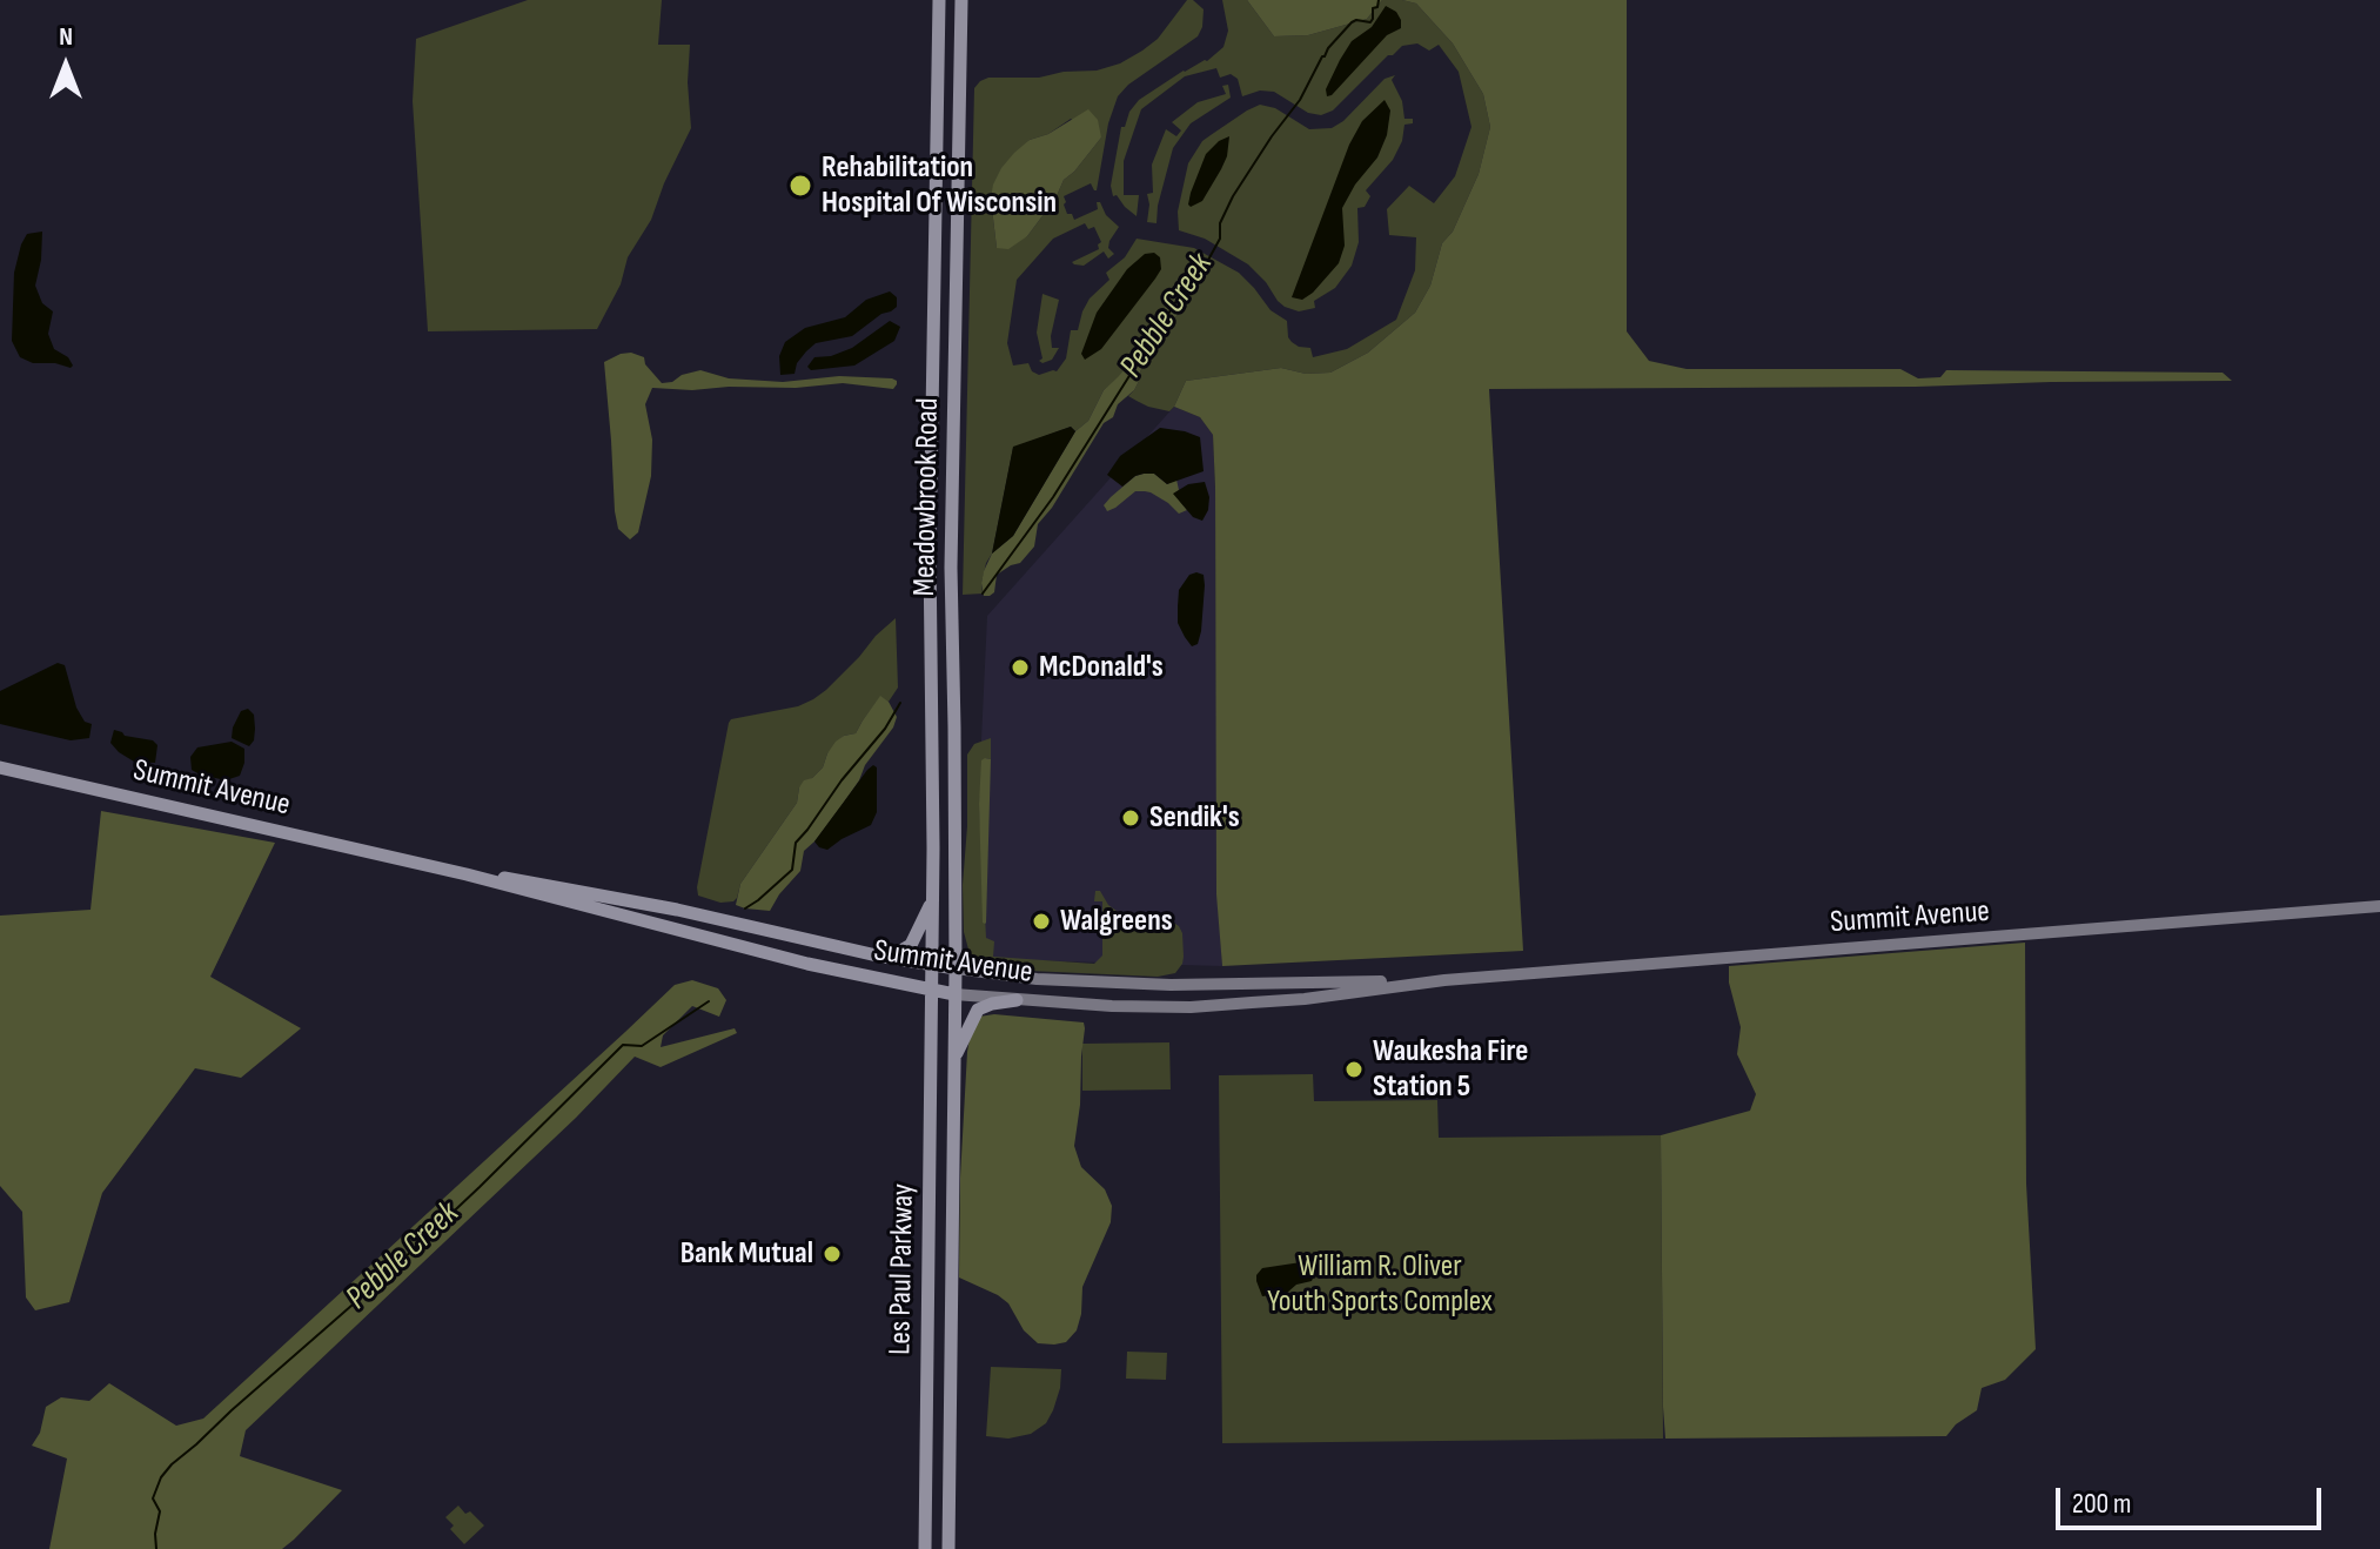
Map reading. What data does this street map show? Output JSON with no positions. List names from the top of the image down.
{
  "streets": {
    "main road": ["Meadowbrook Road", "Summit Avenue", "Les Paul Parkway"]
  },
  "crossings": [
    ["Meadowbrook Road", "Summit Avenue"],
    ["Meadowbrook Road", "Les Paul Parkway"],
    ["Summit Avenue", "Les Paul Parkway"]
  ],
  "water": ["Pebble Creek"],
  "parks": ["William R. Oliver Youth Sports Complex"],
  "places": [
    "Rehabilitation Hospital Of Wisconsin",
    "McDonald's",
    "Sendik's",
    "Walgreens",
    "Waukesha Fire Station 5",
    "Bank Mutual"
  ],
  "scale_bar": "200 m",
  "north": "top"
}
